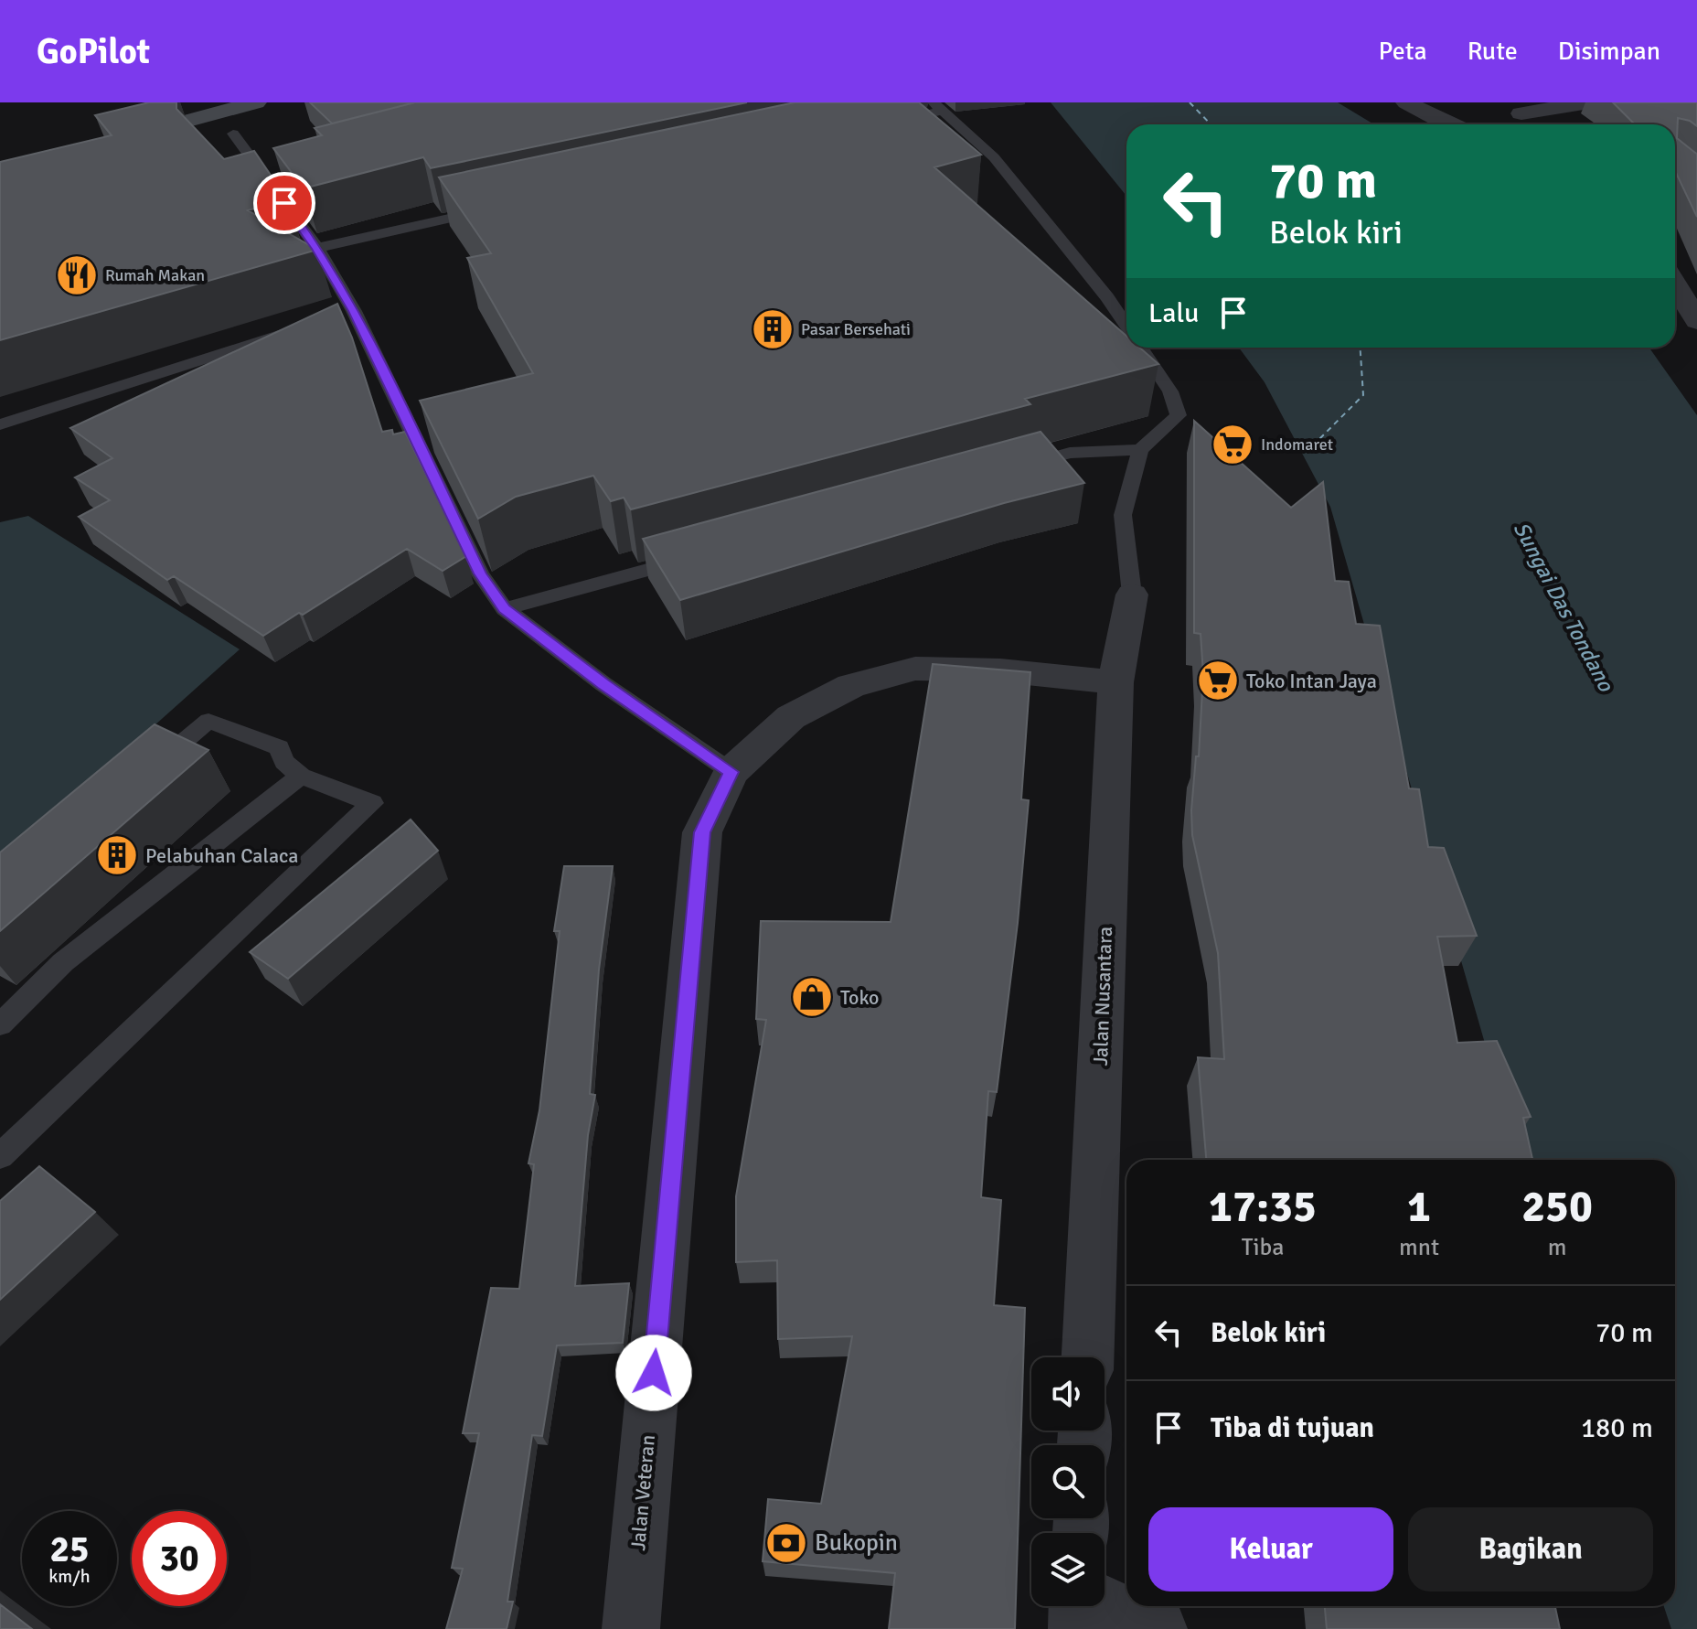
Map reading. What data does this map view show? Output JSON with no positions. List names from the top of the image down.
{
  "streets": {
    "street": ["Jalan Nusantara", "Jalan Veteran"]
  },
  "crossings": [
    ["Jalan Nusantara", "Jalan Veteran"]
  ],
  "water": ["Sungai Das Tondano"],
  "places": {
    "restaurant": ["Rumah Makan"],
    "building": ["Pasar Bersehati", "Pelabuhan Calaca"],
    "supermarket": ["Indomaret", "Toko Intan Jaya"],
    "shop": ["Toko"],
    "bank": ["Bukopin"]
  },
  "page": {
    "header": "GoPilot",
    "nav": ["Peta", "Rute", "Disimpan"],
    "turn": ["70 m", "Belok kiri"],
    "then": "Lalu",
    "eta": [
      "17:35",
      "Tiba",
      "1",
      "mnt",
      "250",
      "m"
    ],
    "list": [
      {
        "name": "Belok kiri",
        "value": "70 m"
      },
      {
        "name": "Tiba di tujuan",
        "value": "180 m"
      }
    ],
    "buttons": ["Keluar", "Bagikan"],
    "speed": "25 km/h",
    "limit": "30"
  }
}
